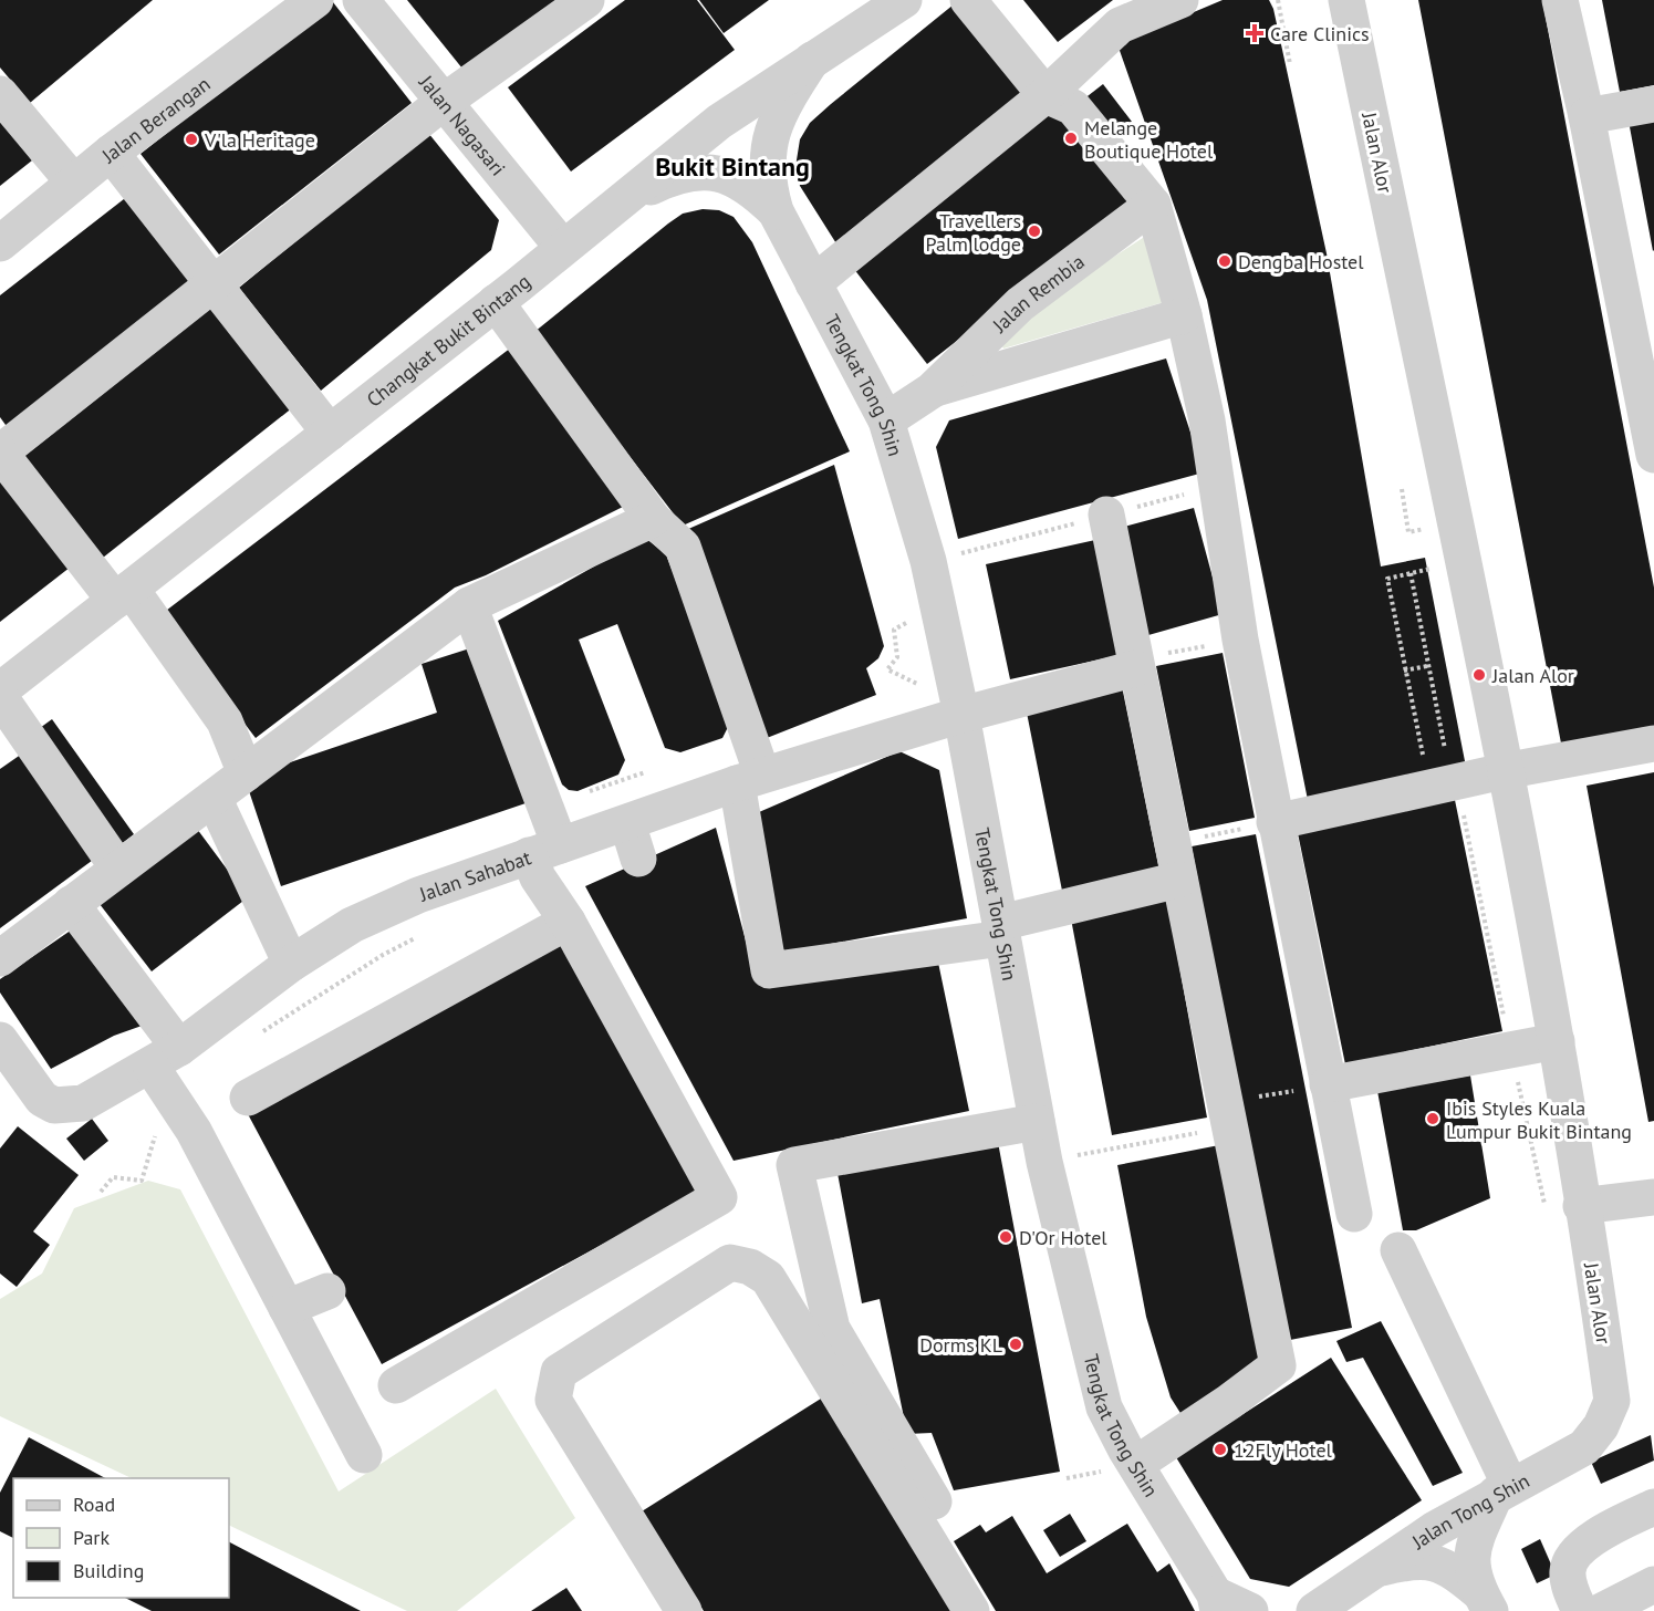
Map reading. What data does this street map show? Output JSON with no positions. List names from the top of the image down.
{
  "streets": {
    "street": [
      "Jalan Berangan",
      "Jalan Nagasari",
      "Jalan Alor",
      "Jalan Rembia",
      "Changkat Bukit Bintang",
      "Tengkat Tong Shin",
      "Jalan Sahabat",
      "Jalan Tong Shin"
    ]
  },
  "crossings": [
    ["Jalan Nagasari", "Changkat Bukit Bintang"],
    ["Jalan Alor", "Jalan Tong Shin"],
    ["Jalan Rembia", "Tengkat Tong Shin"],
    ["Changkat Bukit Bintang", "Tengkat Tong Shin"],
    ["Tengkat Tong Shin", "Jalan Sahabat"]
  ],
  "districts": ["Bukit Bintang"],
  "places": {
    "health": ["Care Clinics"],
    "other": [
      "Melange Boutique Hotel",
      "V'la Heritage",
      "Travellers Palm lodge",
      "Dengba Hostel",
      "Jalan Alor",
      "Ibis Styles Kuala Lumpur Bukit Bintang",
      "D'Or Hotel",
      "Dorms KL",
      "12Fly Hotel"
    ]
  },
  "legend": ["Road", "Park", "Building"]
}
